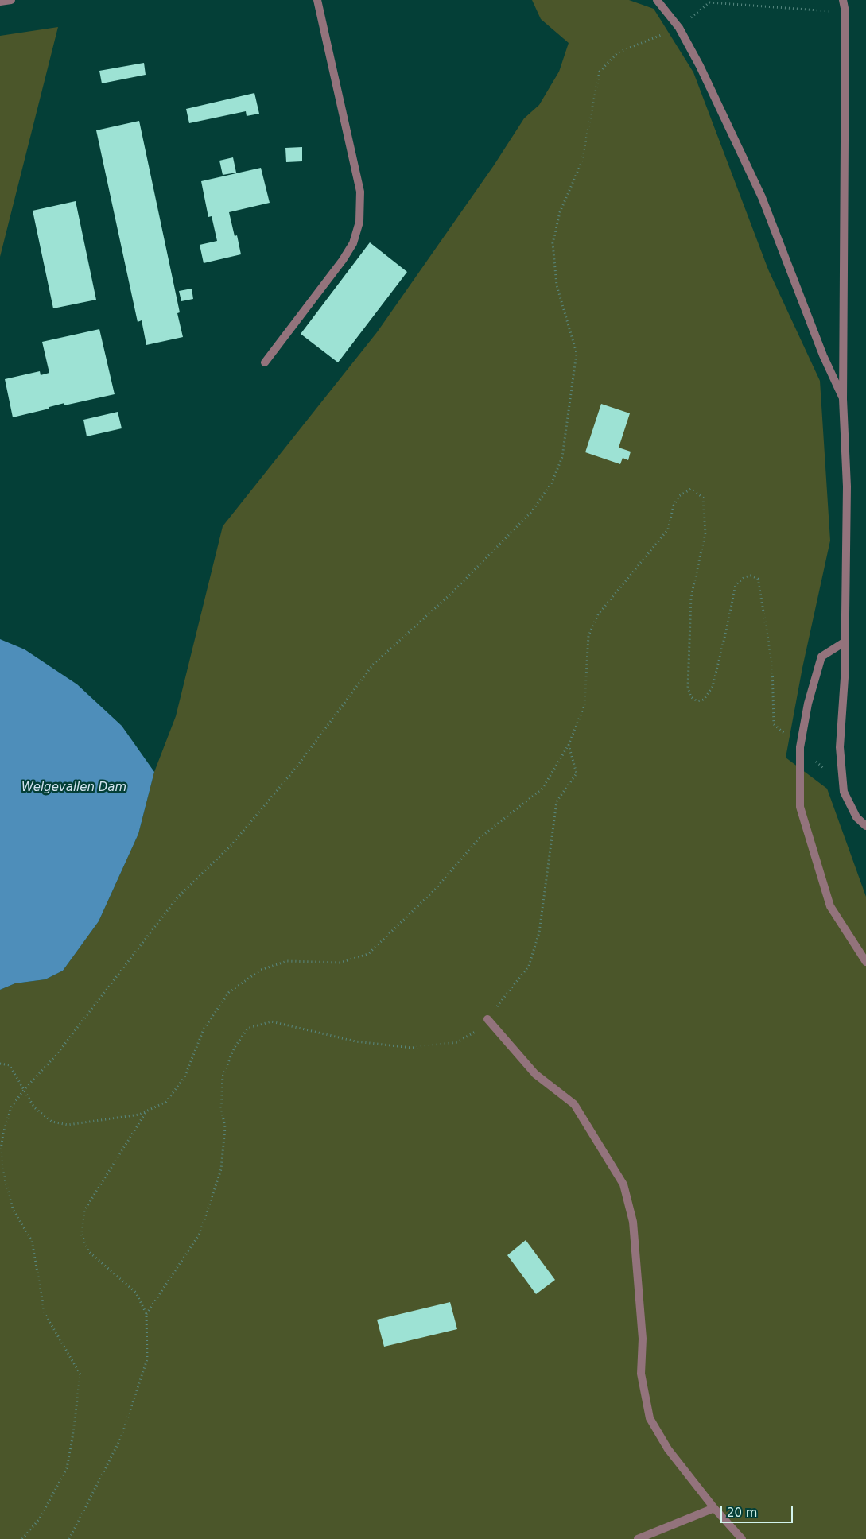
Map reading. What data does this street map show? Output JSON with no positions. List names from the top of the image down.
{
  "water": ["Welgevallen Dam"],
  "scale_bar": "20 m"
}
